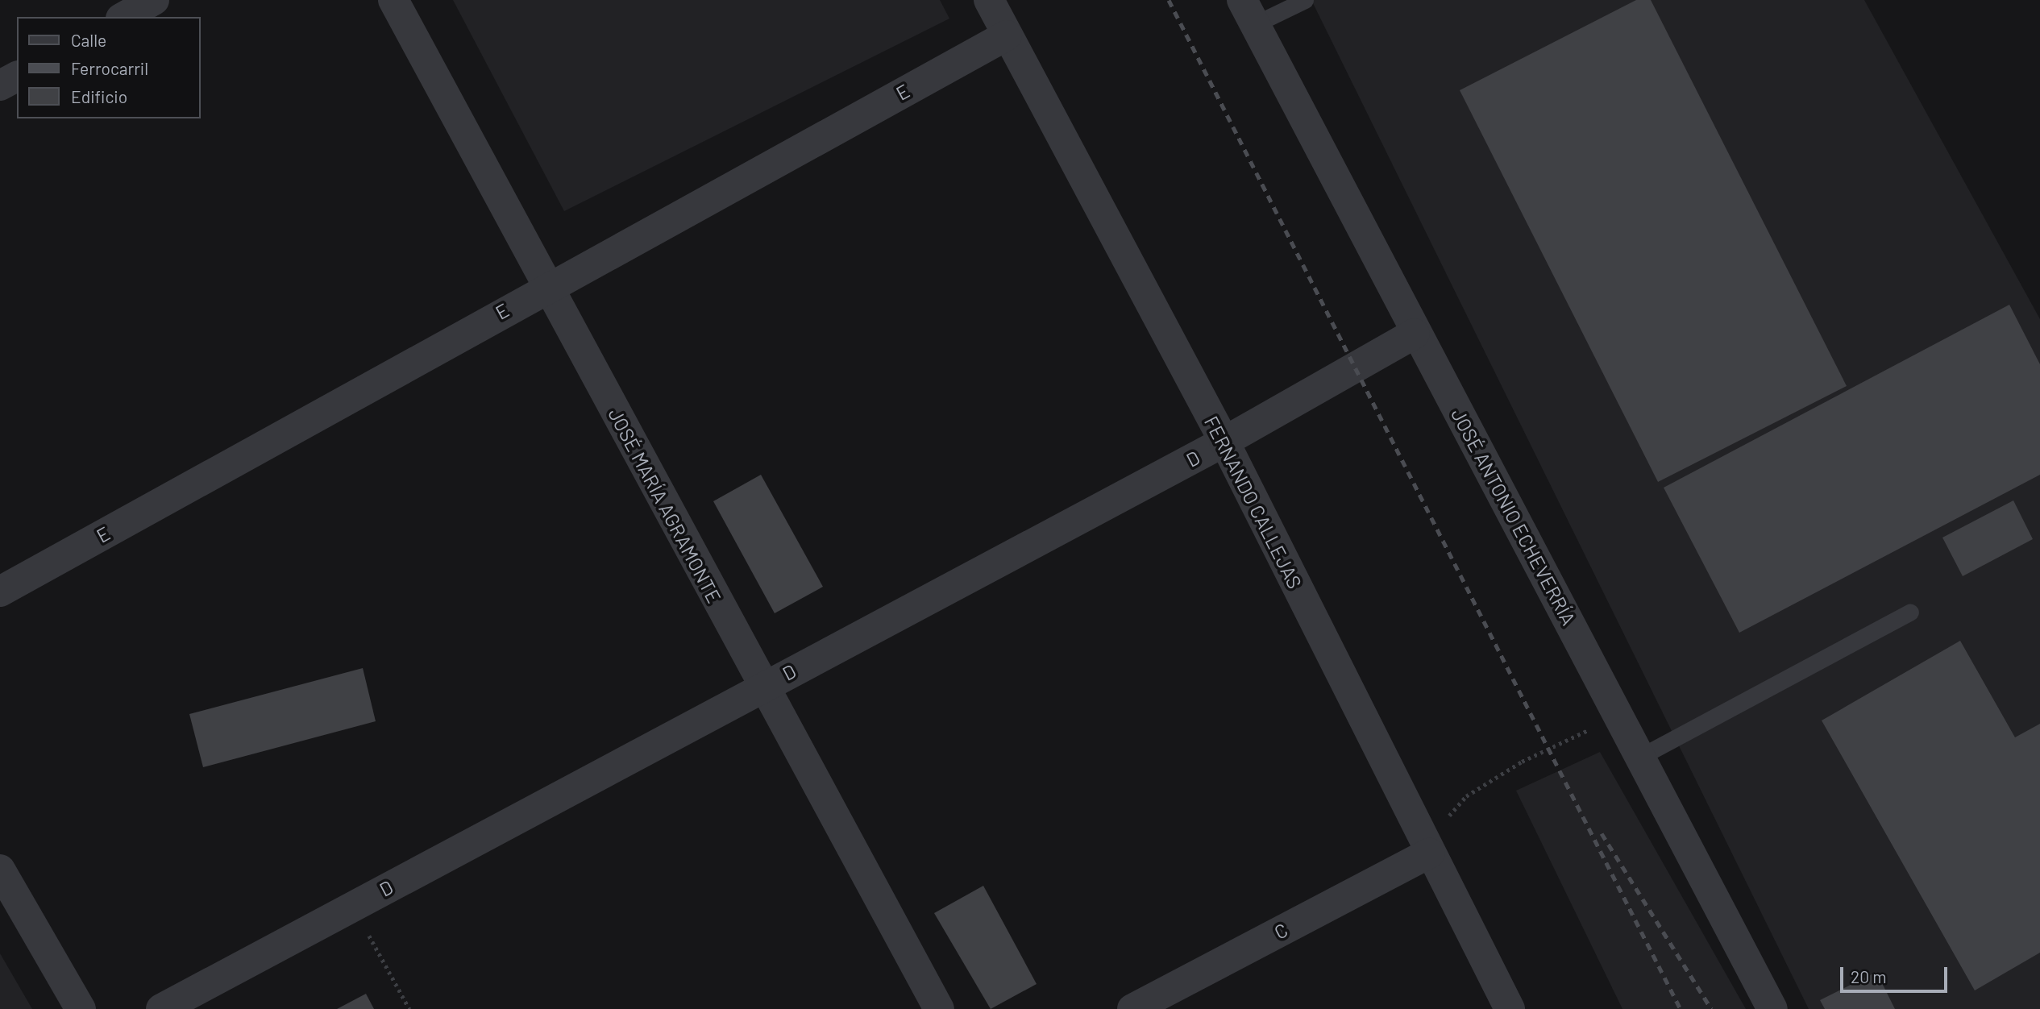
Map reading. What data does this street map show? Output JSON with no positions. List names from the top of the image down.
{
  "streets": {
    "street": [
      "E",
      "D",
      "FERNANDO CALLEJAS",
      "JOSÉ MARÍA AGRAMONTE",
      "JOSÉ ANTONIO ECHEVERRÍA",
      "C"
    ]
  },
  "crossings": [
    ["E", "FERNANDO CALLEJAS"],
    ["E", "JOSÉ MARÍA AGRAMONTE"],
    ["D", "FERNANDO CALLEJAS"],
    ["D", "JOSÉ MARÍA AGRAMONTE"],
    ["D", "JOSÉ ANTONIO ECHEVERRÍA"],
    ["FERNANDO CALLEJAS", "C"]
  ],
  "legend": ["Calle", "Ferrocarril", "Edificio"],
  "scale_bar": "20 m"
}
